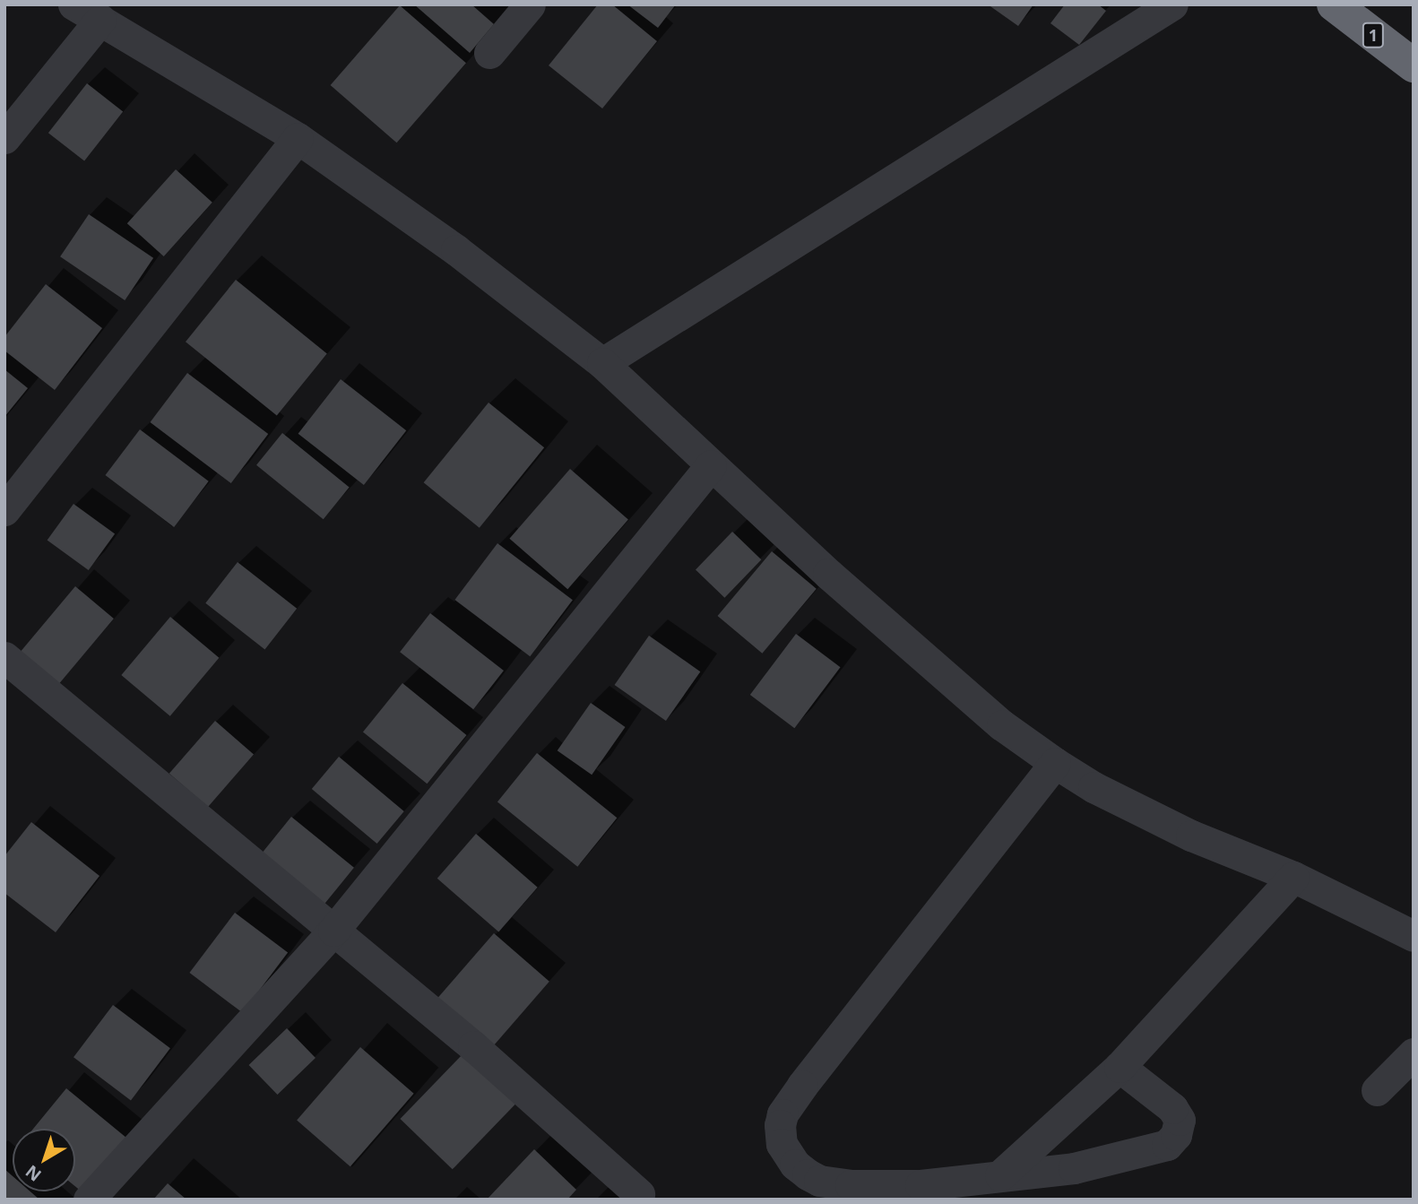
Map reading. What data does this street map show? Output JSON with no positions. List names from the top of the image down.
{
  "streets": {
    "highway": ["1"]
  },
  "north": "bottom left"
}
